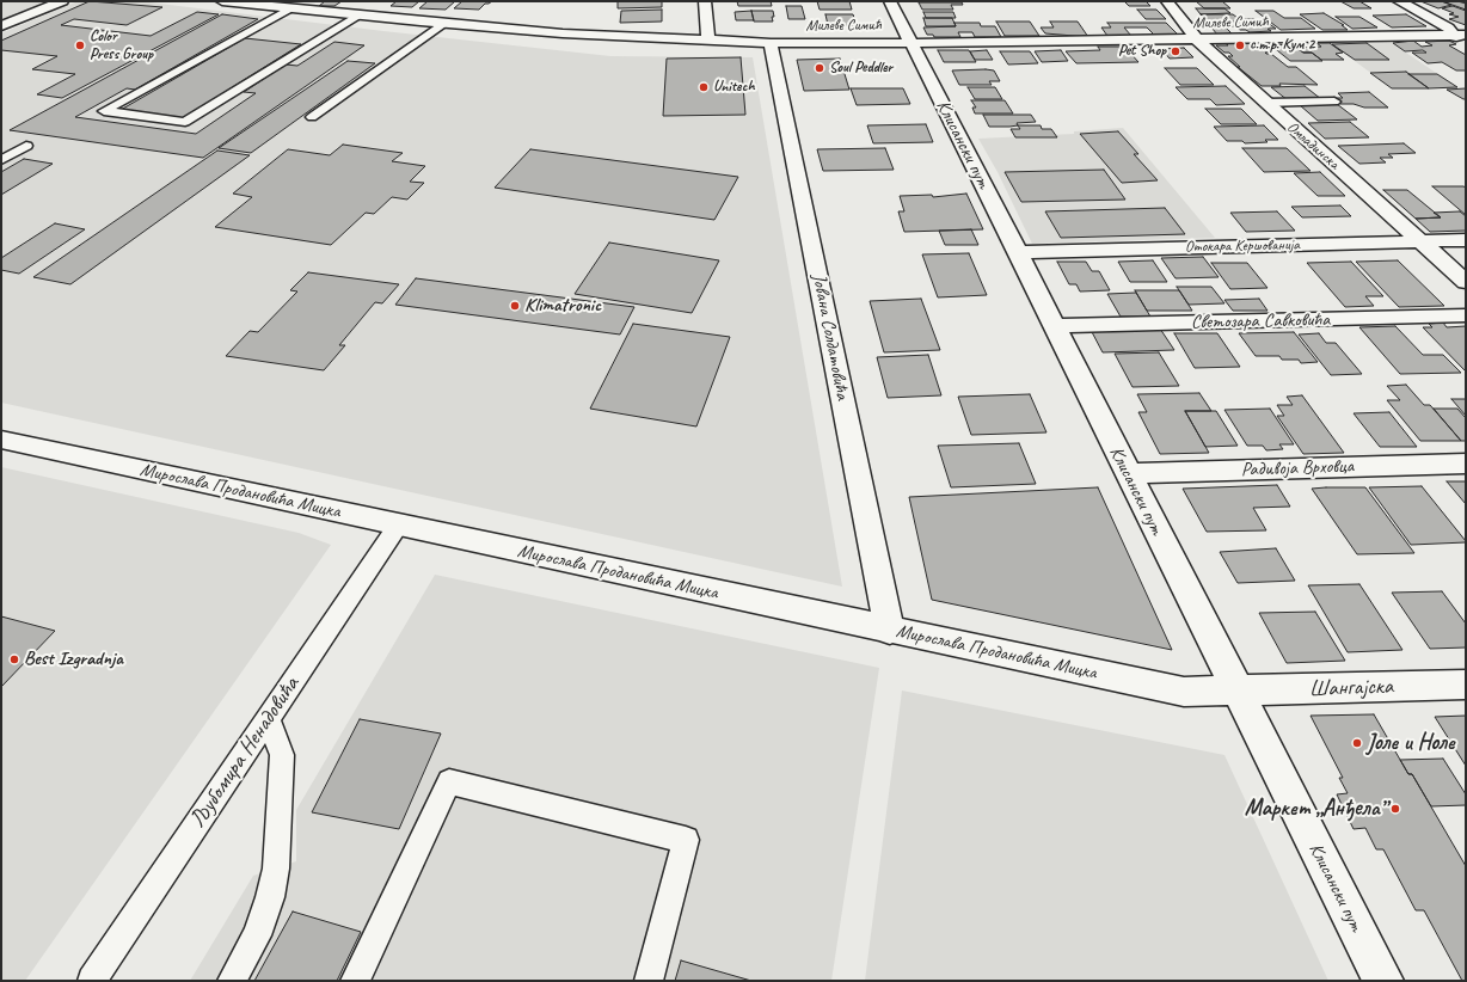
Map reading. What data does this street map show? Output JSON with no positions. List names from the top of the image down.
{
  "streets": {
    "street": [
      "Милеве Симић",
      "Клисански пут",
      "Омладинска",
      "Отокара Кершованија",
      "Светозара Савковића",
      "Јована Солдатовића",
      "Радивоја Врховца",
      "Мирослава Продановића Мицка",
      "Шангајска"
    ],
    "lane": ["Љубомира Ненадовића"]
  },
  "crossings": [
    ["Милеве Симић", "Клисански пут"],
    ["Милеве Симић", "Омладинска"],
    ["Милеве Симић", "Јована Солдатовића"],
    ["Клисански пут", "Отокара Кершованија"],
    ["Клисански пут", "Светозара Савковића"],
    ["Клисански пут", "Радивоја Врховца"],
    ["Клисански пут", "Мирослава Продановића Мицка"],
    ["Клисански пут", "Шангајска"],
    ["Омладинска", "Отокара Кершованија"],
    ["Јована Солдатовића", "Мирослава Продановића Мицка"],
    ["Мирослава Продановића Мицка", "Шангајска"],
    ["Мирослава Продановића Мицка", "Љубомира Ненадовића"]
  ],
  "places": [
    "Color Press Group",
    "с.т.р. Кум 2",
    "Pet Shop",
    "Soul Peddler",
    "Unitech",
    "Klimatronic",
    "Best Izgradnja",
    "Јоле и Ноле",
    "Маркет „Анђела”"
  ]
}
